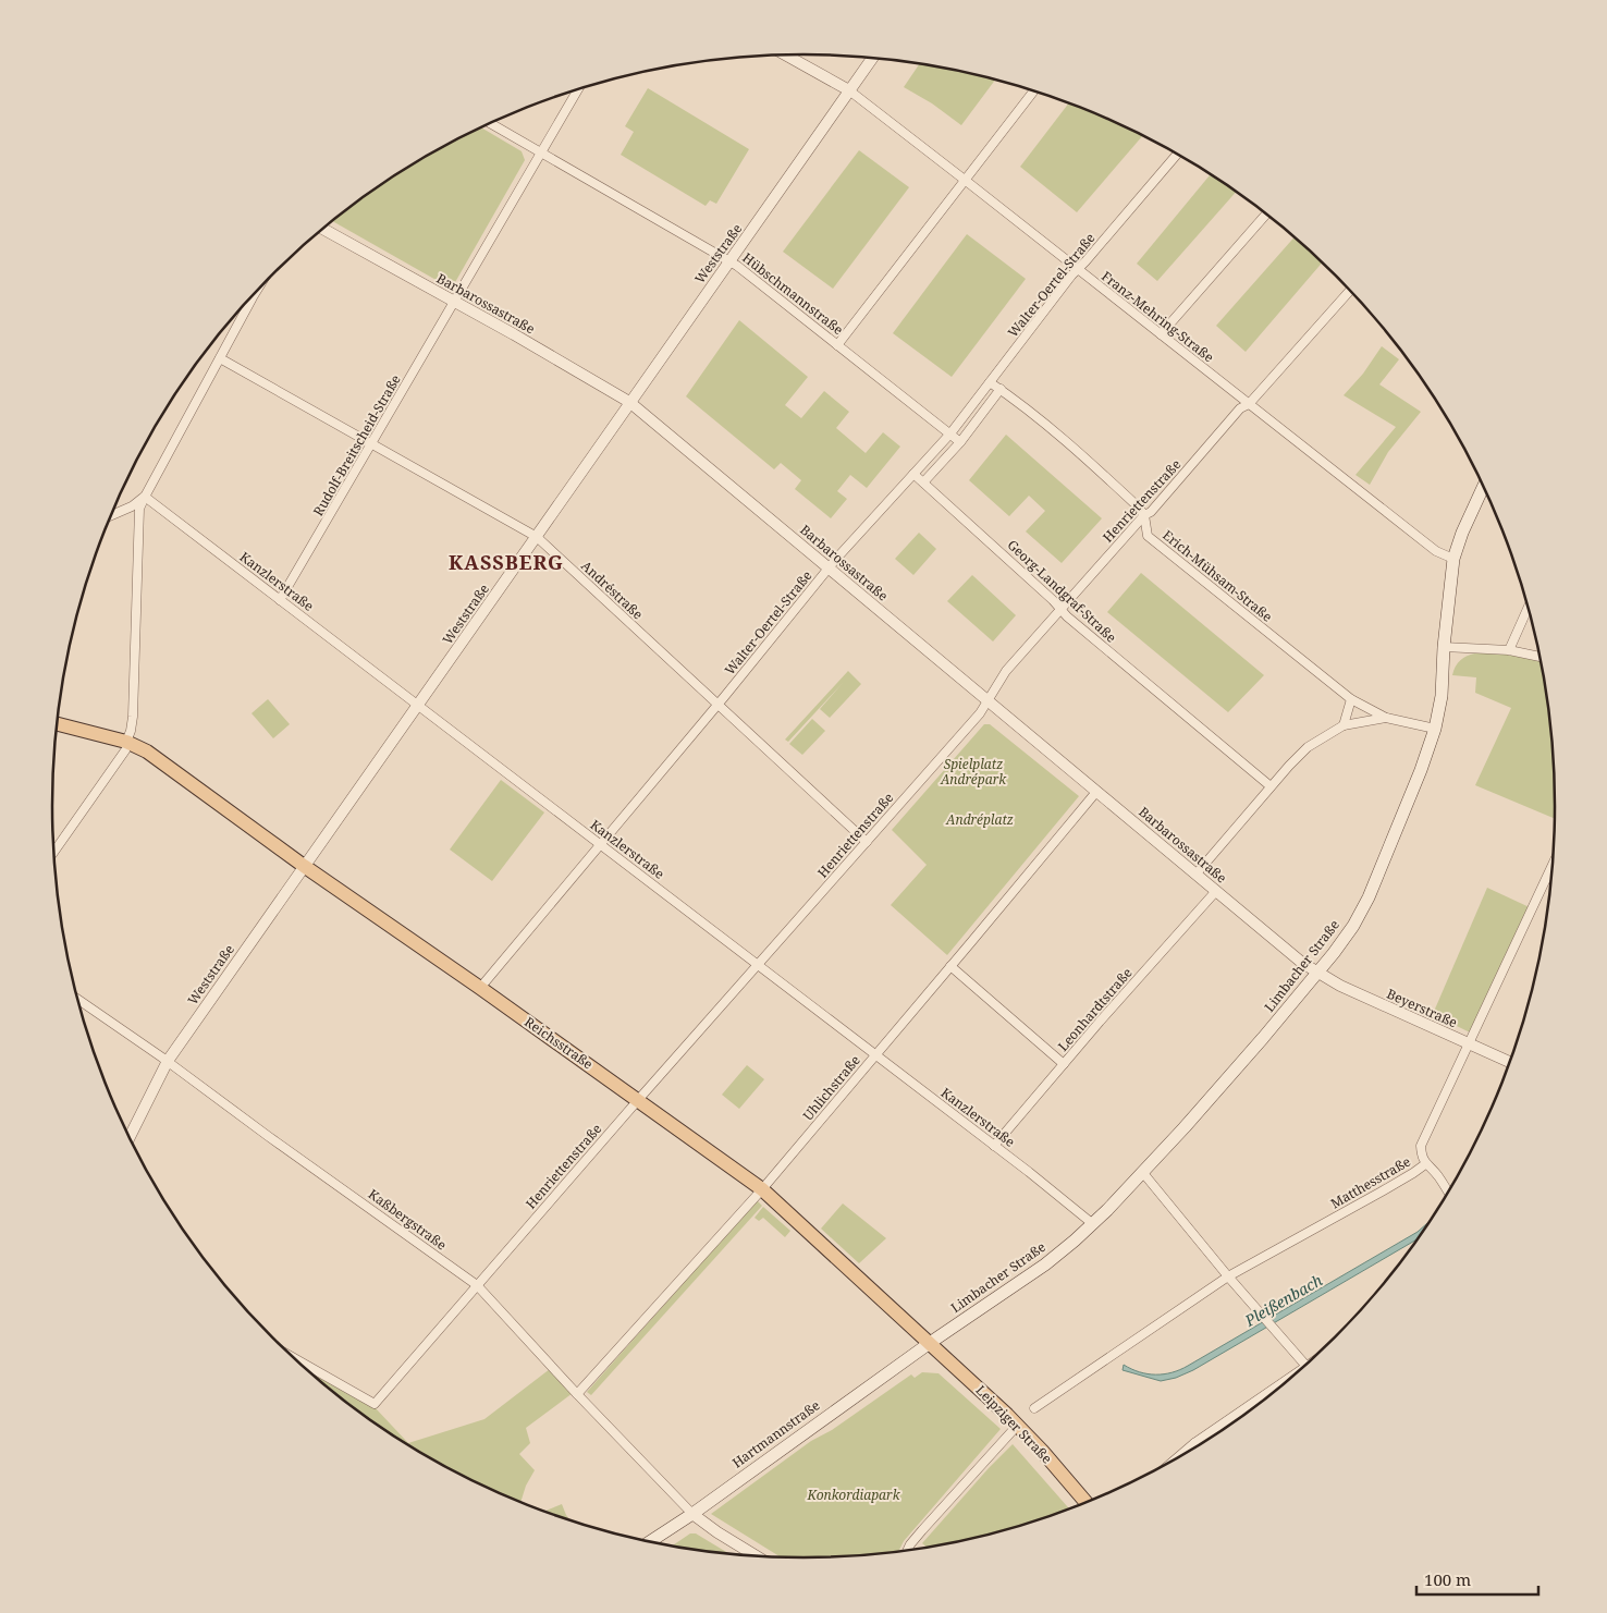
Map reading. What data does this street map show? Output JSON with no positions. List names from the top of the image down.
{
  "streets": {
    "main road": [
      "Limbacher Straße",
      "Reichsstraße",
      "Leipziger Straße",
      "Hartmannstraße"
    ],
    "street": [
      "Weststraße",
      "Walter-Oertel-Straße",
      "Hübschmannstraße",
      "Barbarossastraße",
      "Franz-Mehring-Straße",
      "Rudolf-Breitscheid-Straße",
      "Henriettenstraße",
      "Erich-Mühsam-Straße",
      "Kanzlerstraße",
      "Andréstraße",
      "Georg-Landgraf-Straße",
      "Beyerstraße",
      "Leonhardtstraße",
      "Uhlichstraße",
      "Matthesstraße",
      "Kaßbergstraße"
    ]
  },
  "crossings": [
    ["Weststraße", "Hübschmannstraße"],
    ["Weststraße", "Barbarossastraße"],
    ["Weststraße", "Franz-Mehring-Straße"],
    ["Weststraße", "Kanzlerstraße"],
    ["Weststraße", "Andréstraße"],
    ["Weststraße", "Reichsstraße"],
    ["Weststraße", "Kaßbergstraße"],
    ["Walter-Oertel-Straße", "Hübschmannstraße"],
    ["Walter-Oertel-Straße", "Barbarossastraße"],
    ["Walter-Oertel-Straße", "Franz-Mehring-Straße"],
    ["Walter-Oertel-Straße", "Erich-Mühsam-Straße"],
    ["Walter-Oertel-Straße", "Kanzlerstraße"],
    ["Walter-Oertel-Straße", "Andréstraße"],
    ["Walter-Oertel-Straße", "Georg-Landgraf-Straße"],
    ["Walter-Oertel-Straße", "Reichsstraße"],
    ["Hübschmannstraße", "Rudolf-Breitscheid-Straße"],
    ["Barbarossastraße", "Rudolf-Breitscheid-Straße"],
    ["Barbarossastraße", "Henriettenstraße"],
    ["Barbarossastraße", "Limbacher Straße"],
    ["Barbarossastraße", "Beyerstraße"],
    ["Barbarossastraße", "Leonhardtstraße"],
    ["Barbarossastraße", "Uhlichstraße"],
    ["Franz-Mehring-Straße", "Henriettenstraße"],
    ["Franz-Mehring-Straße", "Limbacher Straße"],
    ["Rudolf-Breitscheid-Straße", "Kanzlerstraße"],
    ["Rudolf-Breitscheid-Straße", "Andréstraße"],
    ["Henriettenstraße", "Erich-Mühsam-Straße"],
    ["Henriettenstraße", "Kanzlerstraße"],
    ["Henriettenstraße", "Andréstraße"],
    ["Henriettenstraße", "Georg-Landgraf-Straße"],
    ["Henriettenstraße", "Reichsstraße"],
    ["Henriettenstraße", "Kaßbergstraße"],
    ["Erich-Mühsam-Straße", "Limbacher Straße"],
    ["Kanzlerstraße", "Limbacher Straße"],
    ["Kanzlerstraße", "Leonhardtstraße"],
    ["Kanzlerstraße", "Uhlichstraße"],
    ["Limbacher Straße", "Beyerstraße"],
    ["Limbacher Straße", "Reichsstraße"],
    ["Limbacher Straße", "Leipziger Straße"],
    ["Limbacher Straße", "Hartmannstraße"],
    ["Beyerstraße", "Matthesstraße"],
    ["Reichsstraße", "Uhlichstraße"],
    ["Reichsstraße", "Leipziger Straße"],
    ["Reichsstraße", "Hartmannstraße"],
    ["Uhlichstraße", "Kaßbergstraße"],
    ["Kaßbergstraße", "Hartmannstraße"],
    ["Leipziger Straße", "Hartmannstraße"]
  ],
  "districts": ["KASSBERG"],
  "water": ["Pleißenbach"],
  "parks": ["Spielplatz Andrépark", "Andréplatz", "Konkordiapark"],
  "scale_bar": "100 m"
}
